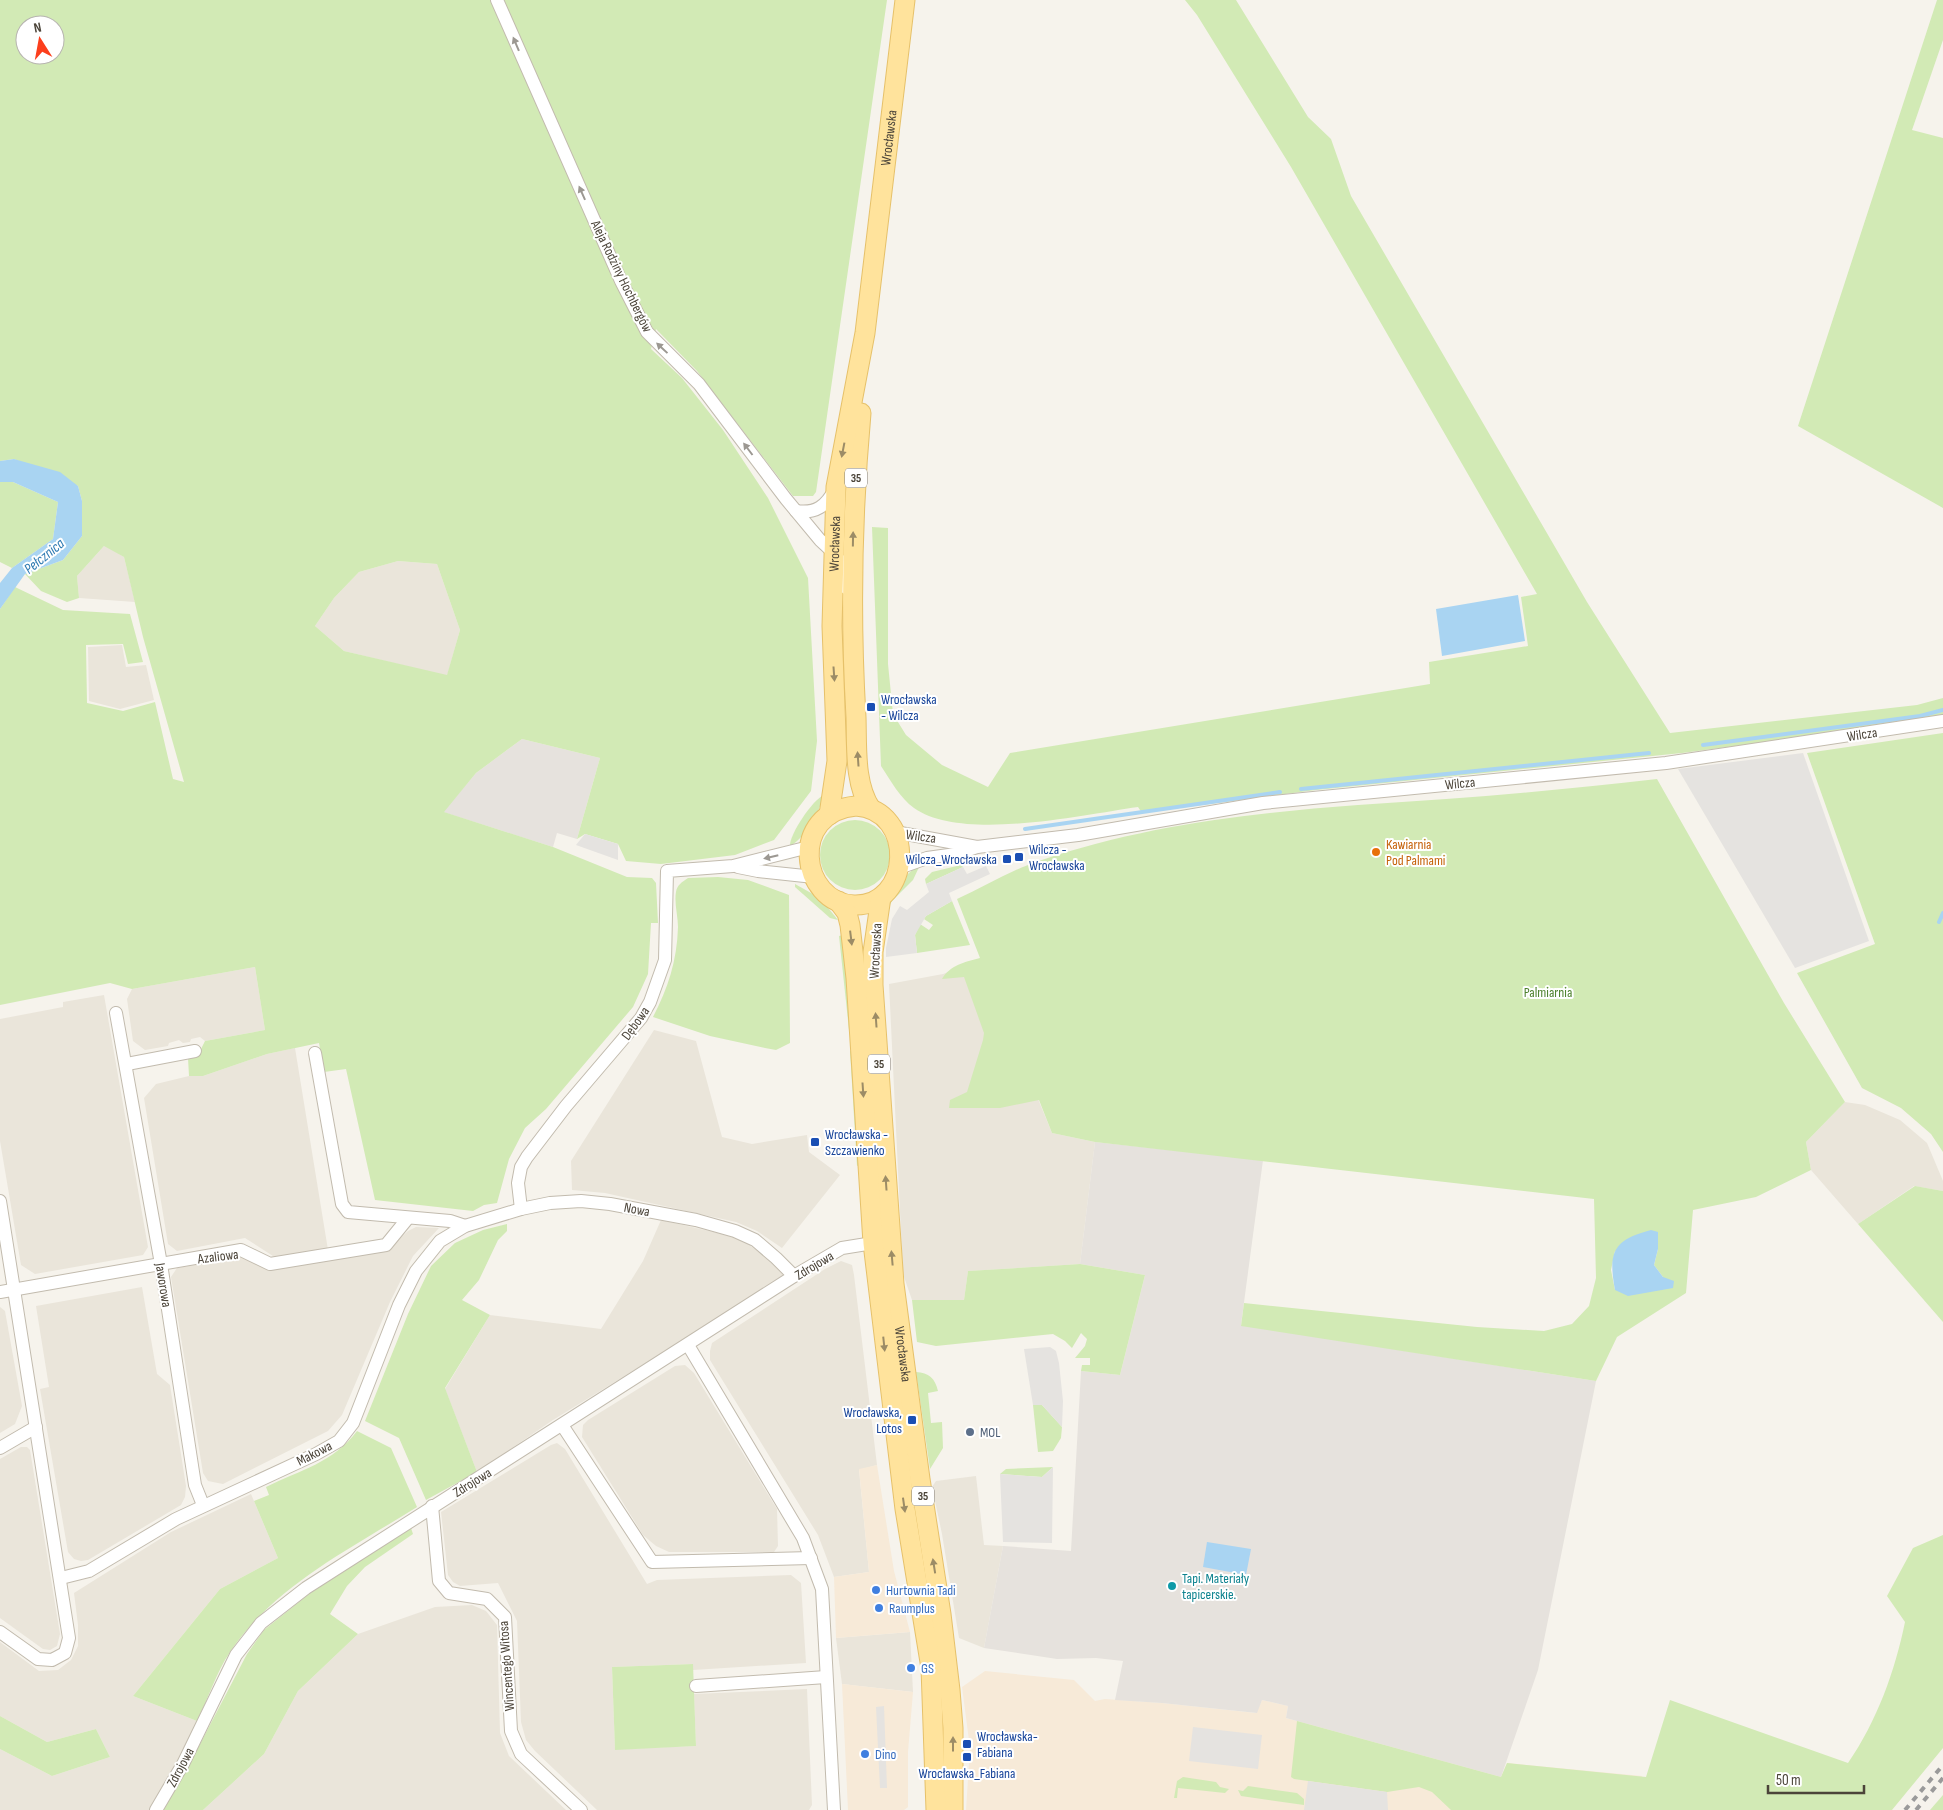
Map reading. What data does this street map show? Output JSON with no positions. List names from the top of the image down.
{
  "streets": {
    "main road": ["Wrocławska", "35"],
    "street": [
      "Aleja Rodziny Hochbergów",
      "Wilcza",
      "Dębowa",
      "Nowa",
      "Azaliowa",
      "Zdrojowa",
      "Jaworowa",
      "Makowa",
      "Wincentego Witosa"
    ]
  },
  "crossings": [
    ["Wrocławska", "Aleja Rodziny Hochbergów"],
    ["Wrocławska", "35"],
    ["Wrocławska", "Wilcza"],
    ["Wrocławska", "Dębowa"],
    ["Wrocławska", "Zdrojowa"],
    ["35", "Wilcza"],
    ["35", "Dębowa"],
    ["Wilcza", "Dębowa"],
    ["Dębowa", "Nowa"],
    ["Nowa", "Zdrojowa"],
    ["Nowa", "Makowa"],
    ["Azaliowa", "Jaworowa"],
    ["Zdrojowa", "Wincentego Witosa"],
    ["Jaworowa", "Makowa"]
  ],
  "one_way": ["Aleja Rodziny Hochbergów"],
  "water": ["Pełcznica"],
  "parks": ["Palmiarnia"],
  "places": {
    "transit": [
      "Wrocławska - Wilcza",
      "Wilcza - Wrocławska",
      "Wilcza_Wrocławska",
      "Wrocławska - Szczawienko",
      "Wrocławska, Lotos",
      "Wrocławska- Fabiana",
      "Wrocławska_Fabiana"
    ],
    "other": [
      "Kawiarnia Pod Palmami",
      "MOL",
      "Tapi. Materiały tapicerskie.",
      "Hurtownia Tadi",
      "Raumplus",
      "GS",
      "Dino"
    ]
  },
  "scale_bar": "50 m",
  "north": "top"
}
